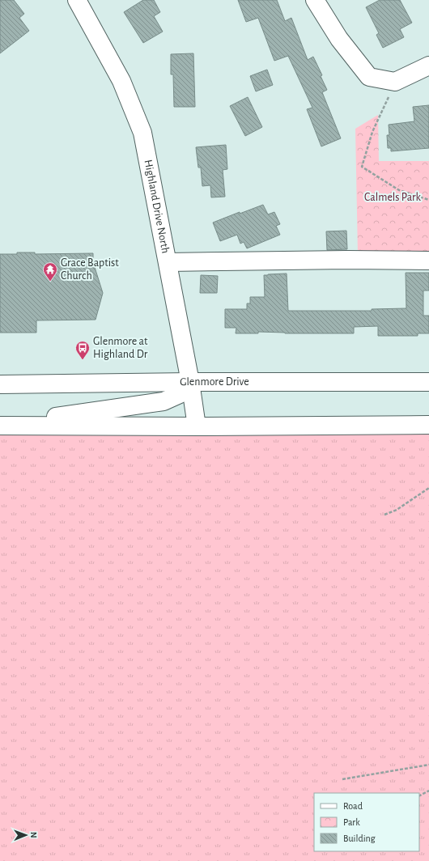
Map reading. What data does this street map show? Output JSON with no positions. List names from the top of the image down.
{
  "streets": {
    "main road": ["Highland Drive North", "Glenmore Drive"]
  },
  "crossings": [
    ["Highland Drive North", "Glenmore Drive"]
  ],
  "parks": ["Calmels Park"],
  "places": {
    "temple": ["Grace Baptist Church"],
    "bus stop": ["Glenmore at Highland Dr"]
  },
  "legend": ["Road", "Park", "Building"],
  "north": "right"
}
